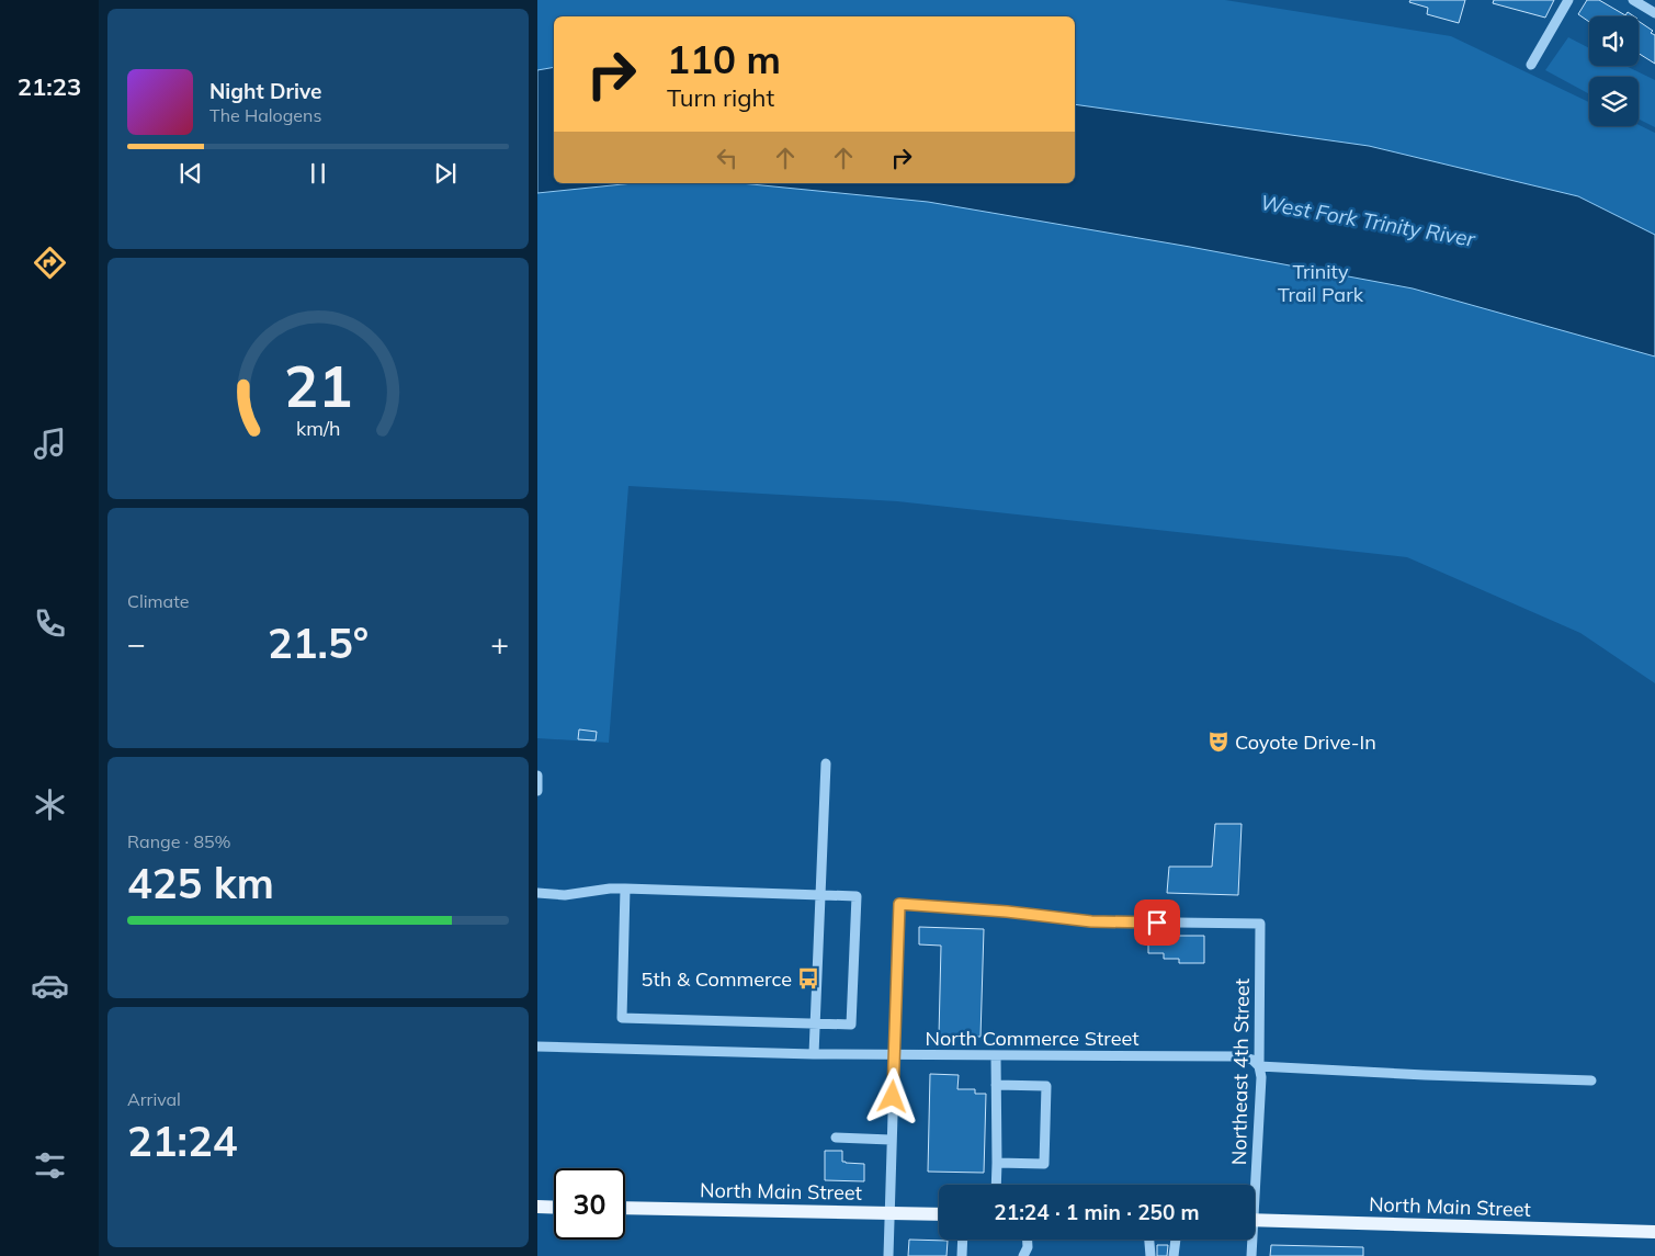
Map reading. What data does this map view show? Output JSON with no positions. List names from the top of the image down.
{
  "streets": {
    "main road": ["North Main Street"],
    "street": ["North Commerce Street", "Northeast 4th Street"]
  },
  "crossings": [
    ["North Commerce Street", "Northeast 4th Street"]
  ],
  "water": ["West Fork Trinity River"],
  "parks": ["Trinity Trail Park"],
  "places": {
    "theatre": ["Coyote Drive-In"],
    "bus stop": ["5th & Commerce"]
  },
  "page": {
    "tabs": "21:23",
    "turn": ["110 m", "Turn right"],
    "song": ["Night Drive", "The Halogens"],
    "tile": [
      "Climate",
      ["Range · 85%", "425 km"],
      ["Arrival", "21:24"]
    ],
    "heat": ["−", "21.5°", "+"],
    "limit": "30",
    "trip": "21:24 · 1 min · 250 m",
    "gauge": ["21", "km/h"]
  }
}
